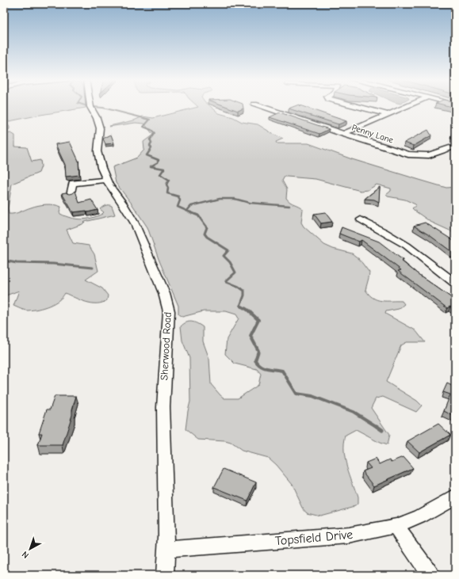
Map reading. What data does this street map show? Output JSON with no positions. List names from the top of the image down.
{
  "streets": {
    "street": ["Penny Lane", "Sherwood Road", "Topsfield Drive"]
  },
  "crossings": [
    ["Sherwood Road", "Topsfield Drive"]
  ],
  "north": "bottom left"
}
